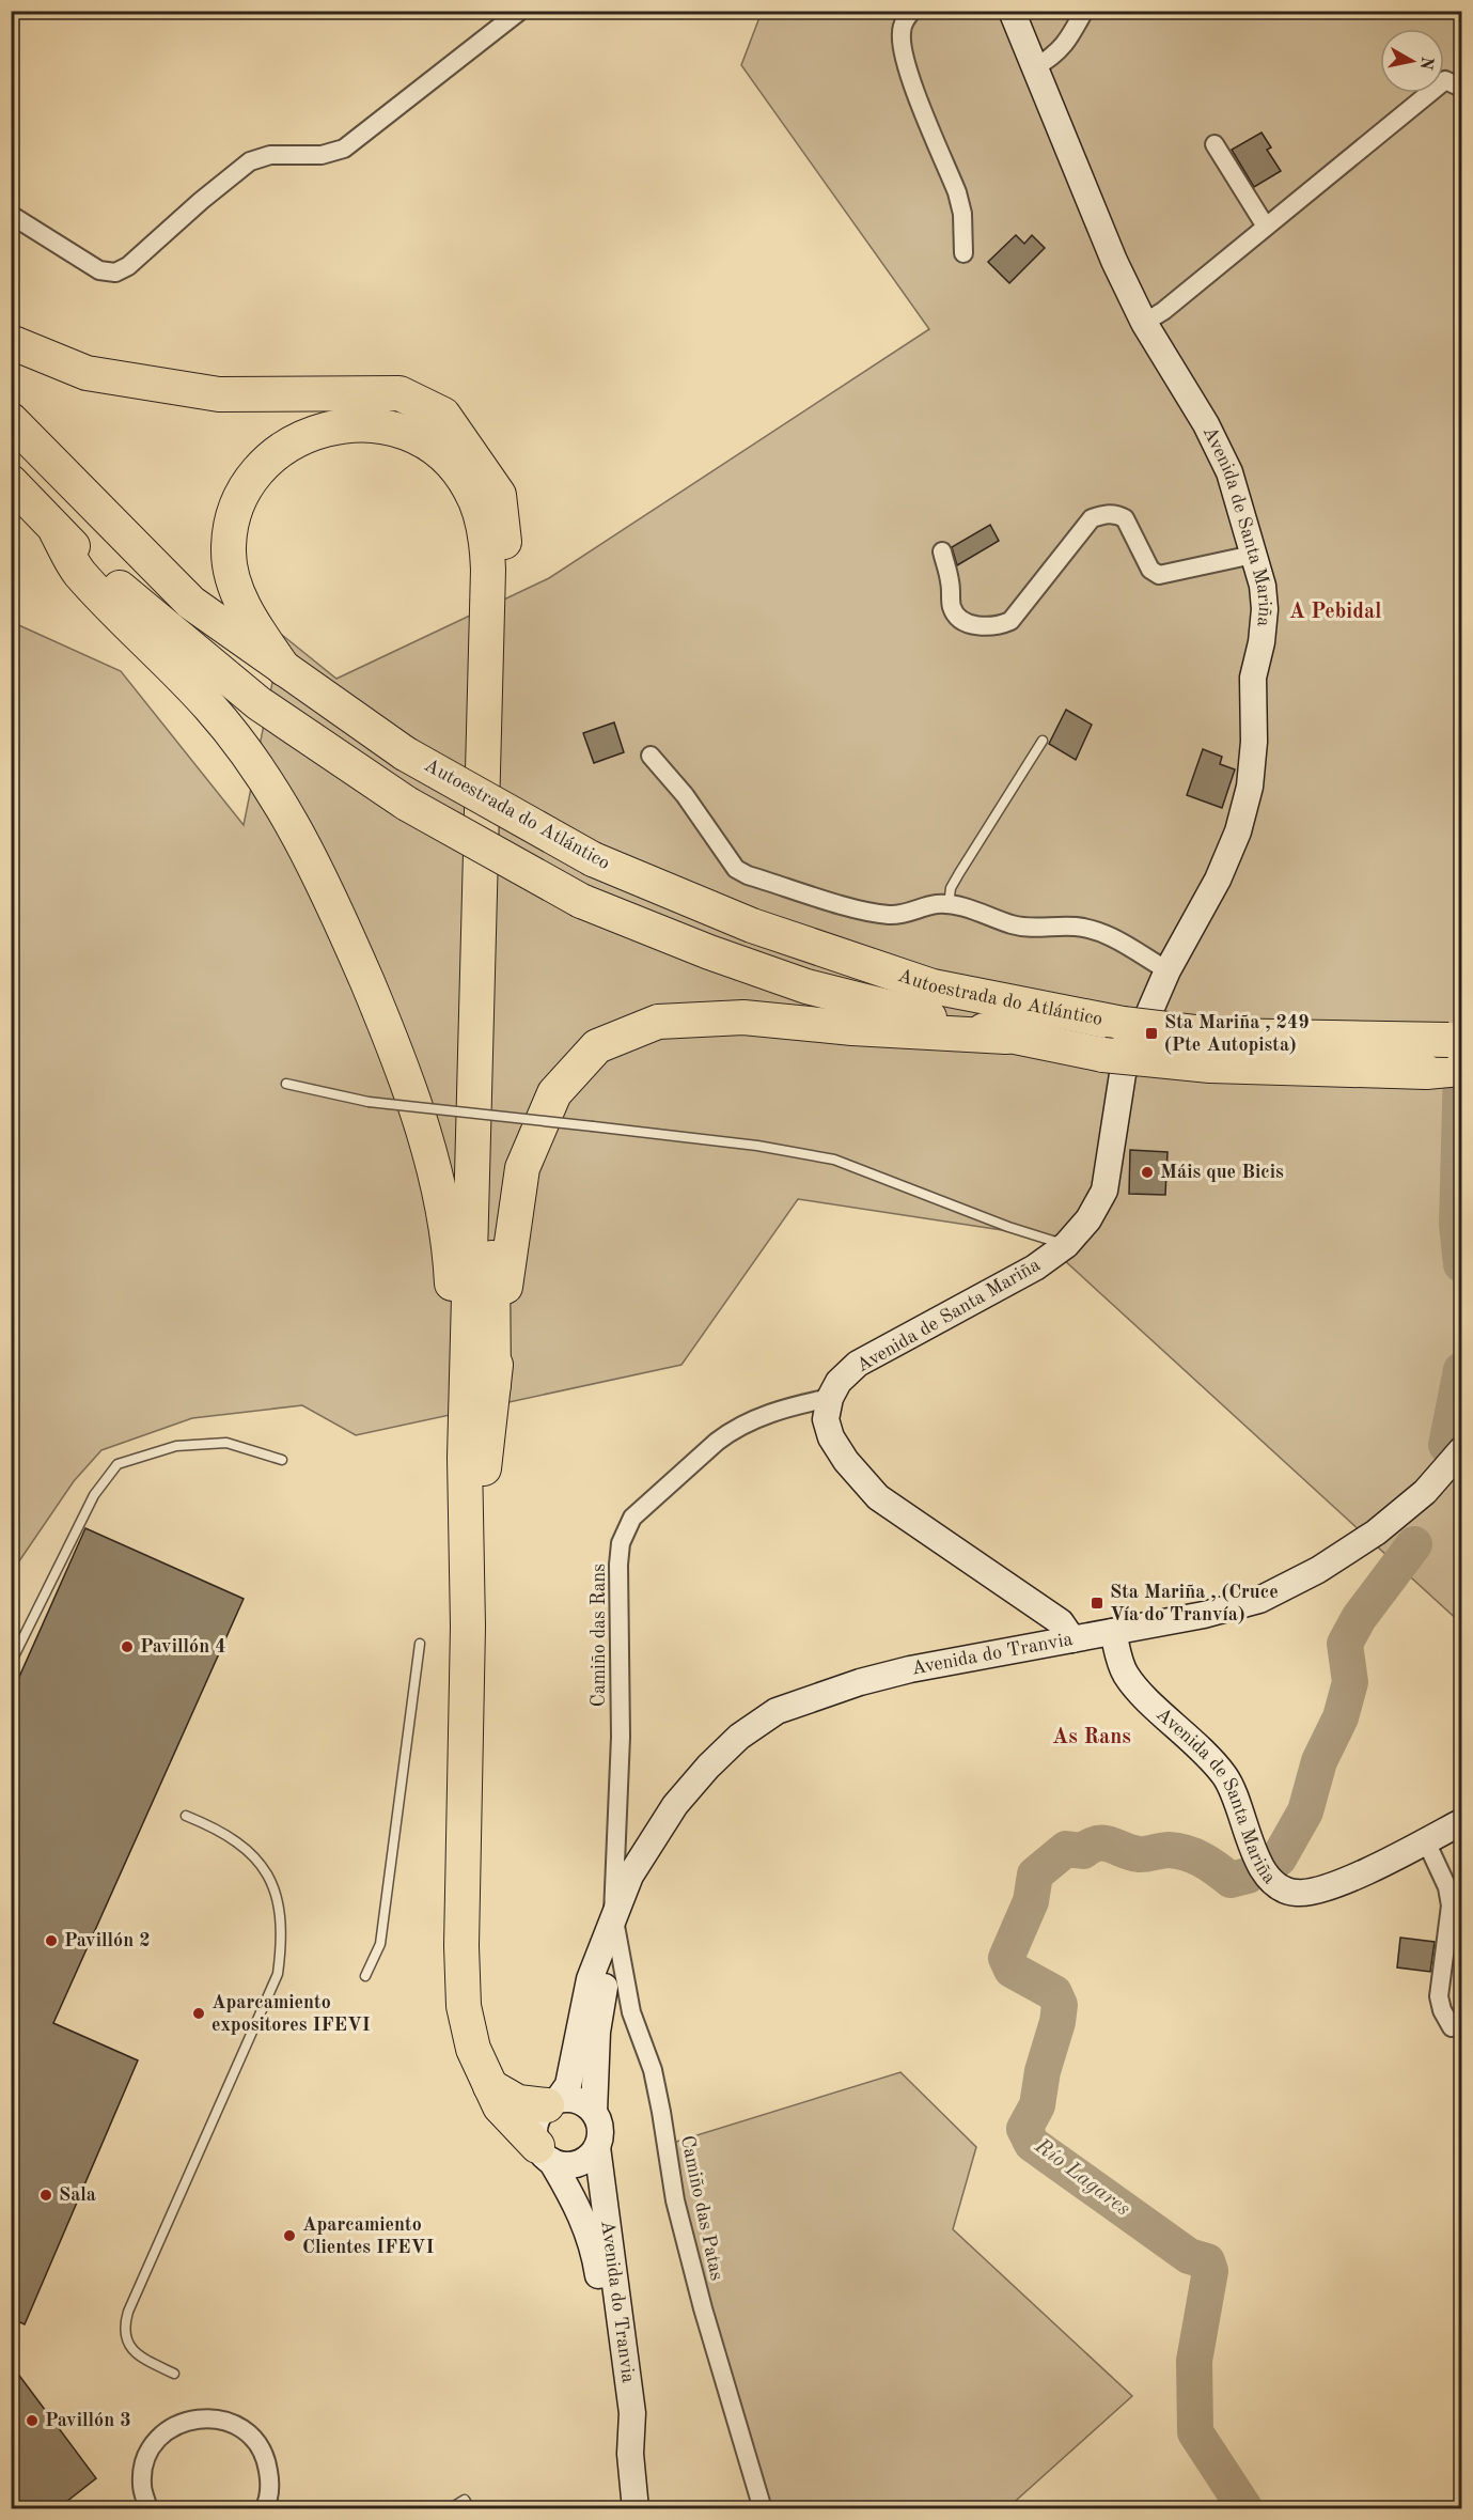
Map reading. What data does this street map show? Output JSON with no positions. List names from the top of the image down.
{
  "streets": {
    "highway": ["Autoestrada do Atlántico"],
    "main road": ["Avenida de Santa Mariña", "Avenida do Tranvia"],
    "street": ["Camiño das Rans", "Camiño das Patas"]
  },
  "crossings": [
    ["Avenida de Santa Mariña", "Camiño das Rans"],
    ["Avenida de Santa Mariña", "Avenida do Tranvia"],
    ["Camiño das Rans", "Avenida do Tranvia"],
    ["Camiño das Rans", "Camiño das Patas"],
    ["Avenida do Tranvia", "Camiño das Patas"]
  ],
  "districts": ["A Pebidal", "As Rans"],
  "water": ["Río Lagares"],
  "places": {
    "transit": ["Sta Mariña , 249 (Pte Autopista)", "Sta Mariña , (Cruce Vía do Tranvía)"],
    "other": [
      "Máis que Bicis",
      "Pavillón 4",
      "Pavillón 2",
      "Aparcamiento expositores IFEVI",
      "Sala",
      "Aparcamiento Clientes IFEVI",
      "Pavillón 3"
    ]
  },
  "north": "right"
}
